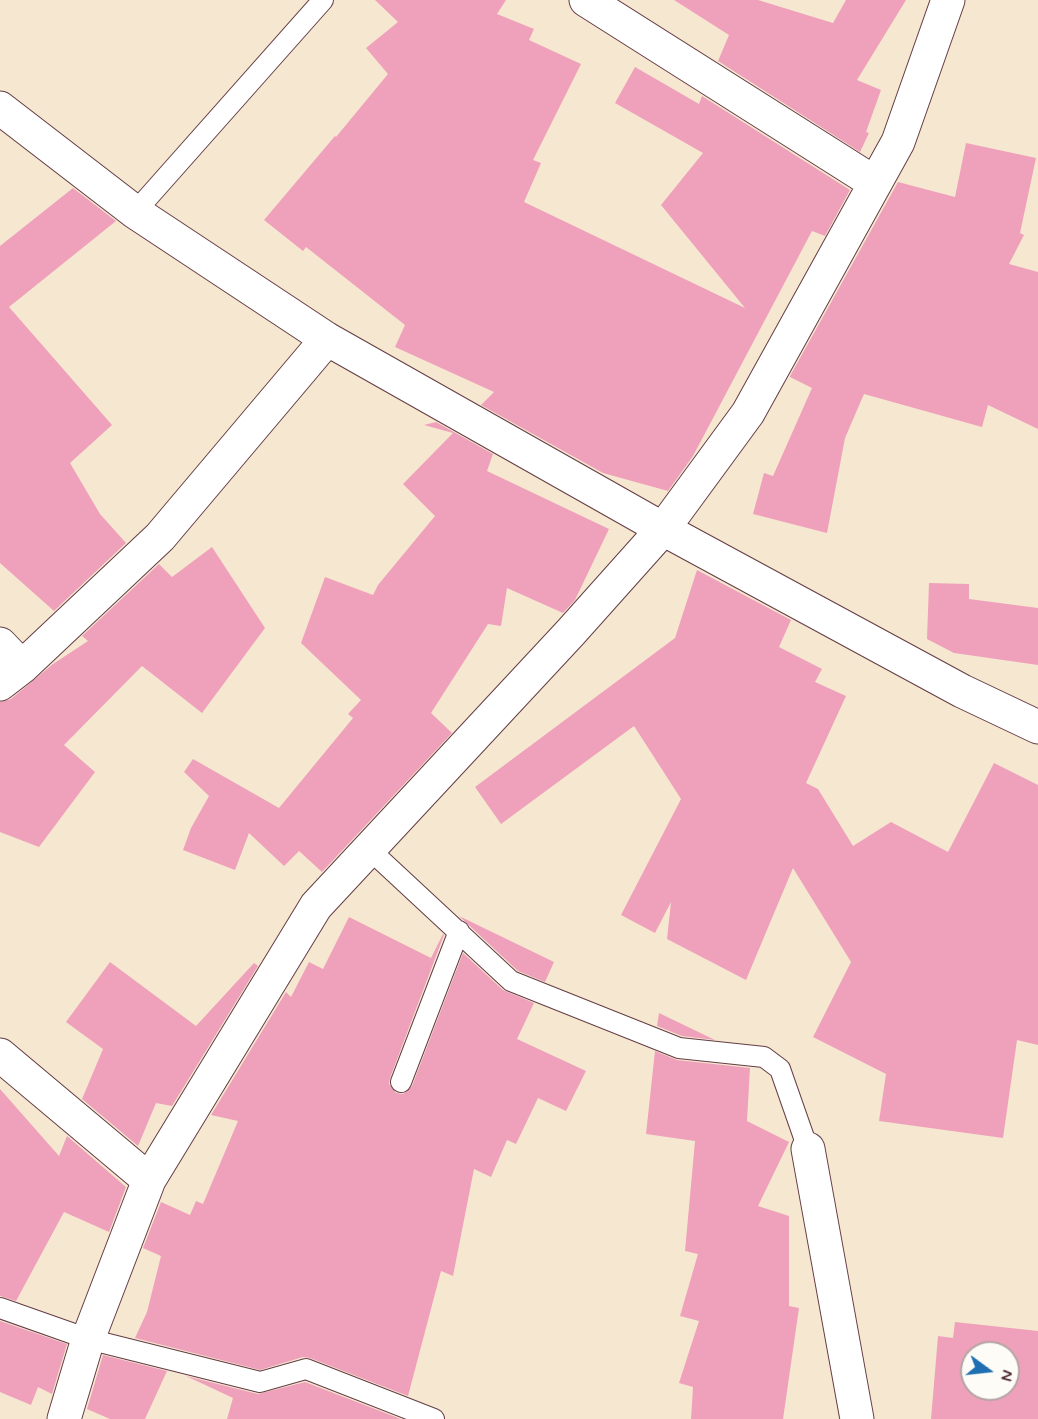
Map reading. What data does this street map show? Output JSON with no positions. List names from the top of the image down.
{
  "north": "right"
}
